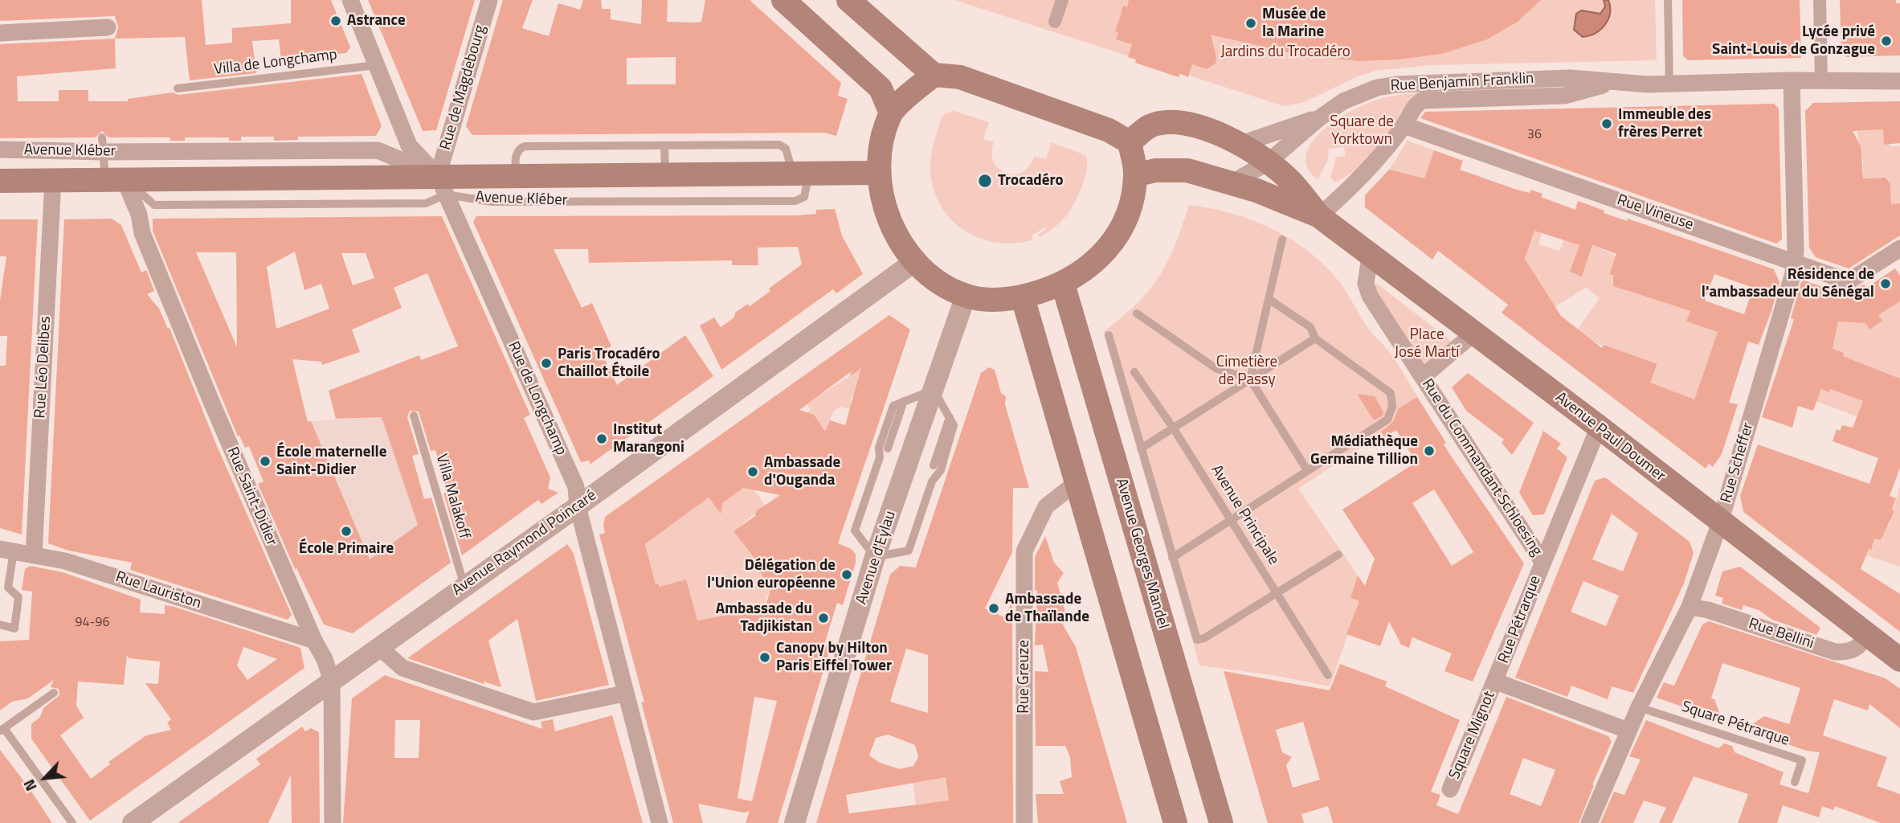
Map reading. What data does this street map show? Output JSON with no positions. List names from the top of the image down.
{
  "streets": {
    "main road": ["Avenue Kléber", "Avenue Paul Doumer", "Avenue Georges Mandel"],
    "street": [
      "Rue Benjamin Franklin",
      "Rue de Magdebourg",
      "Rue Vineuse",
      "Rue Léo Delibes",
      "Rue de Longchamp",
      "Rue Scheffer",
      "Rue du Commandant Schloesing",
      "Rue Saint-Didier",
      "Avenue Raymond Poincaré",
      "Avenue d'Eylau",
      "Rue Lauriston",
      "Rue Pétrarque",
      "Rue Bellini",
      "Rue Greuze",
      "Square Mignot"
    ],
    "lane": [
      "Villa de Longchamp",
      "Villa Malakoff",
      "Avenue Principale",
      "Square Pétrarque"
    ]
  },
  "crossings": [
    ["Villa de Longchamp", "Rue de Longchamp"],
    ["Rue Benjamin Franklin", "Rue Vineuse"],
    ["Rue Benjamin Franklin", "Avenue Paul Doumer"],
    ["Rue Benjamin Franklin", "Rue Scheffer"],
    ["Rue de Magdebourg", "Avenue Kléber"],
    ["Rue de Magdebourg", "Rue de Longchamp"],
    ["Avenue Kléber", "Rue Léo Delibes"],
    ["Avenue Kléber", "Rue de Longchamp"],
    ["Avenue Kléber", "Rue Saint-Didier"],
    ["Rue Vineuse", "Rue Scheffer"],
    ["Rue Léo Delibes", "Rue Lauriston"],
    ["Rue de Longchamp", "Avenue Raymond Poincaré"],
    ["Avenue Paul Doumer", "Rue Scheffer"],
    ["Avenue Paul Doumer", "Rue du Commandant Schloesing"],
    ["Avenue Paul Doumer", "Rue Pétrarque"],
    ["Avenue Paul Doumer", "Rue Bellini"],
    ["Rue Scheffer", "Rue Pétrarque"],
    ["Rue Scheffer", "Rue Bellini"],
    ["Rue Scheffer", "Square Pétrarque"],
    ["Rue du Commandant Schloesing", "Rue Pétrarque"],
    ["Rue Saint-Didier", "Avenue Raymond Poincaré"],
    ["Rue Saint-Didier", "Rue Lauriston"],
    ["Villa Malakoff", "Avenue Raymond Poincaré"],
    ["Rue Pétrarque", "Square Mignot"]
  ],
  "parks": [
    "Jardins du Trocadéro",
    "Square de Yorktown",
    "Place José Martí",
    "Cimetière de Passy"
  ],
  "places": [
    "Astrance",
    "Musée de la Marine",
    "Lycée privé Saint-Louis de Gonzague",
    "Immeuble des frères Perret",
    "Trocadéro",
    "Résidence de l'ambassadeur du Sénégal",
    "Paris Trocadéro Chaillot Étoile",
    "Institut Marangoni",
    "Médiathèque Germaine Tillion",
    "École maternelle Saint-Didier",
    "Ambassade d'Ouganda",
    "École Primaire",
    "Délégation de l'Union européenne",
    "Ambassade de Thaïlande",
    "Ambassade du Tadjikistan",
    "Canopy by Hilton Paris Eiffel Tower"
  ],
  "house_numbers": ["36", "94-96"],
  "north": "bottom left"
}
